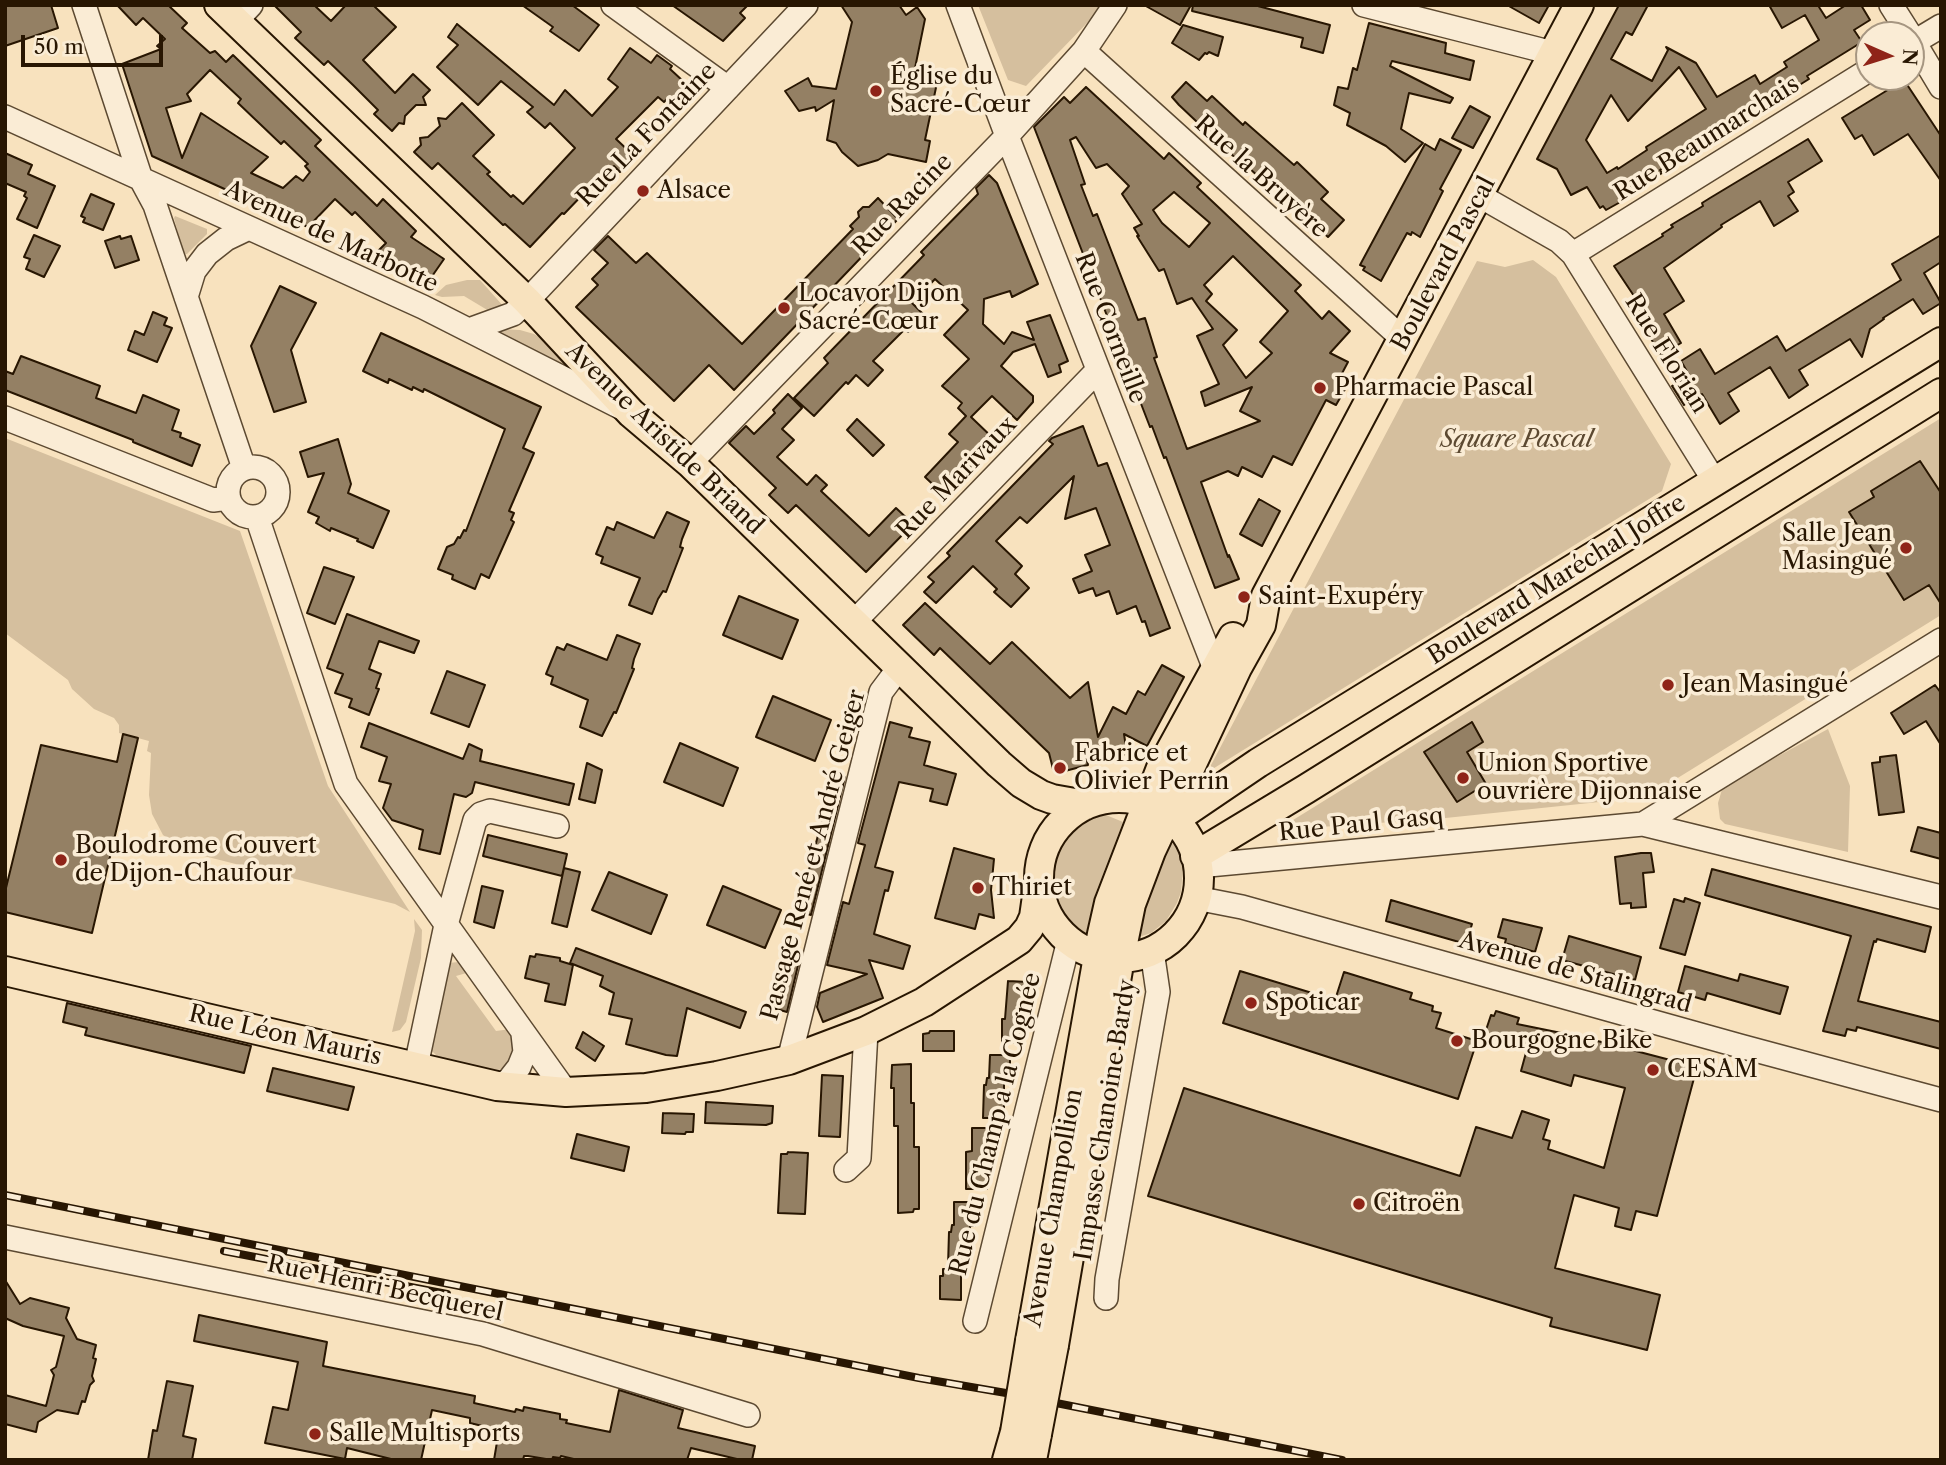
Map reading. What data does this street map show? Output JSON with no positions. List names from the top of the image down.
{
  "streets": {
    "main road": [
      "Boulevard Pascal",
      "Avenue Aristide Briand",
      "Boulevard Maréchal Joffre",
      "Rue Léon Mauris",
      "Avenue Champollion"
    ],
    "street": [
      "Rue La Fontaine",
      "Rue Beaumarchais",
      "Rue la Bruyère",
      "Rue Racine",
      "Avenue de Marbotte",
      "Rue Corneille",
      "Rue Florian",
      "Rue Marivaux",
      "Rue Paul Gasq",
      "Passage René et André Geiger",
      "Avenue de Stalingrad",
      "Impasse Chanoine Bardy",
      "Rue du Champ à la Cognée",
      "Rue Henri Becquerel"
    ]
  },
  "crossings": [
    ["Rue La Fontaine", "Avenue de Marbotte"],
    ["Rue La Fontaine", "Avenue Aristide Briand"],
    ["Rue Beaumarchais", "Rue Florian"],
    ["Rue la Bruyère", "Rue Racine"],
    ["Rue la Bruyère", "Boulevard Pascal"],
    ["Rue Racine", "Rue Corneille"],
    ["Rue Racine", "Avenue Aristide Briand"],
    ["Avenue de Marbotte", "Avenue Aristide Briand"],
    ["Boulevard Pascal", "Rue Corneille"],
    ["Boulevard Pascal", "Boulevard Maréchal Joffre"],
    ["Boulevard Pascal", "Avenue Champollion"],
    ["Rue Corneille", "Rue Marivaux"],
    ["Rue Florian", "Boulevard Maréchal Joffre"],
    ["Avenue Aristide Briand", "Rue Marivaux"],
    ["Avenue Aristide Briand", "Passage René et André Geiger"],
    ["Boulevard Maréchal Joffre", "Rue Paul Gasq"],
    ["Boulevard Maréchal Joffre", "Avenue Champollion"],
    ["Passage René et André Geiger", "Rue Léon Mauris"]
  ],
  "parks": ["Square Pascal"],
  "places": [
    "Église du Sacré-Cœur",
    "Alsace",
    "Locavor Dijon Sacré-Cœur",
    "Pharmacie Pascal",
    "Salle Jean Masingué",
    "Saint-Exupéry",
    "Jean Masingué",
    "Fabrice et Olivier Perrin",
    "Union Sportive ouvrière Dijonnaise",
    "Boulodrome Couvert de Dijon-Chaufour",
    "Thiriet",
    "Spoticar",
    "Bourgogne Bike",
    "CESAM",
    "Citroën",
    "Salle Multisports"
  ],
  "scale_bar": "50 m",
  "north": "right"
}
